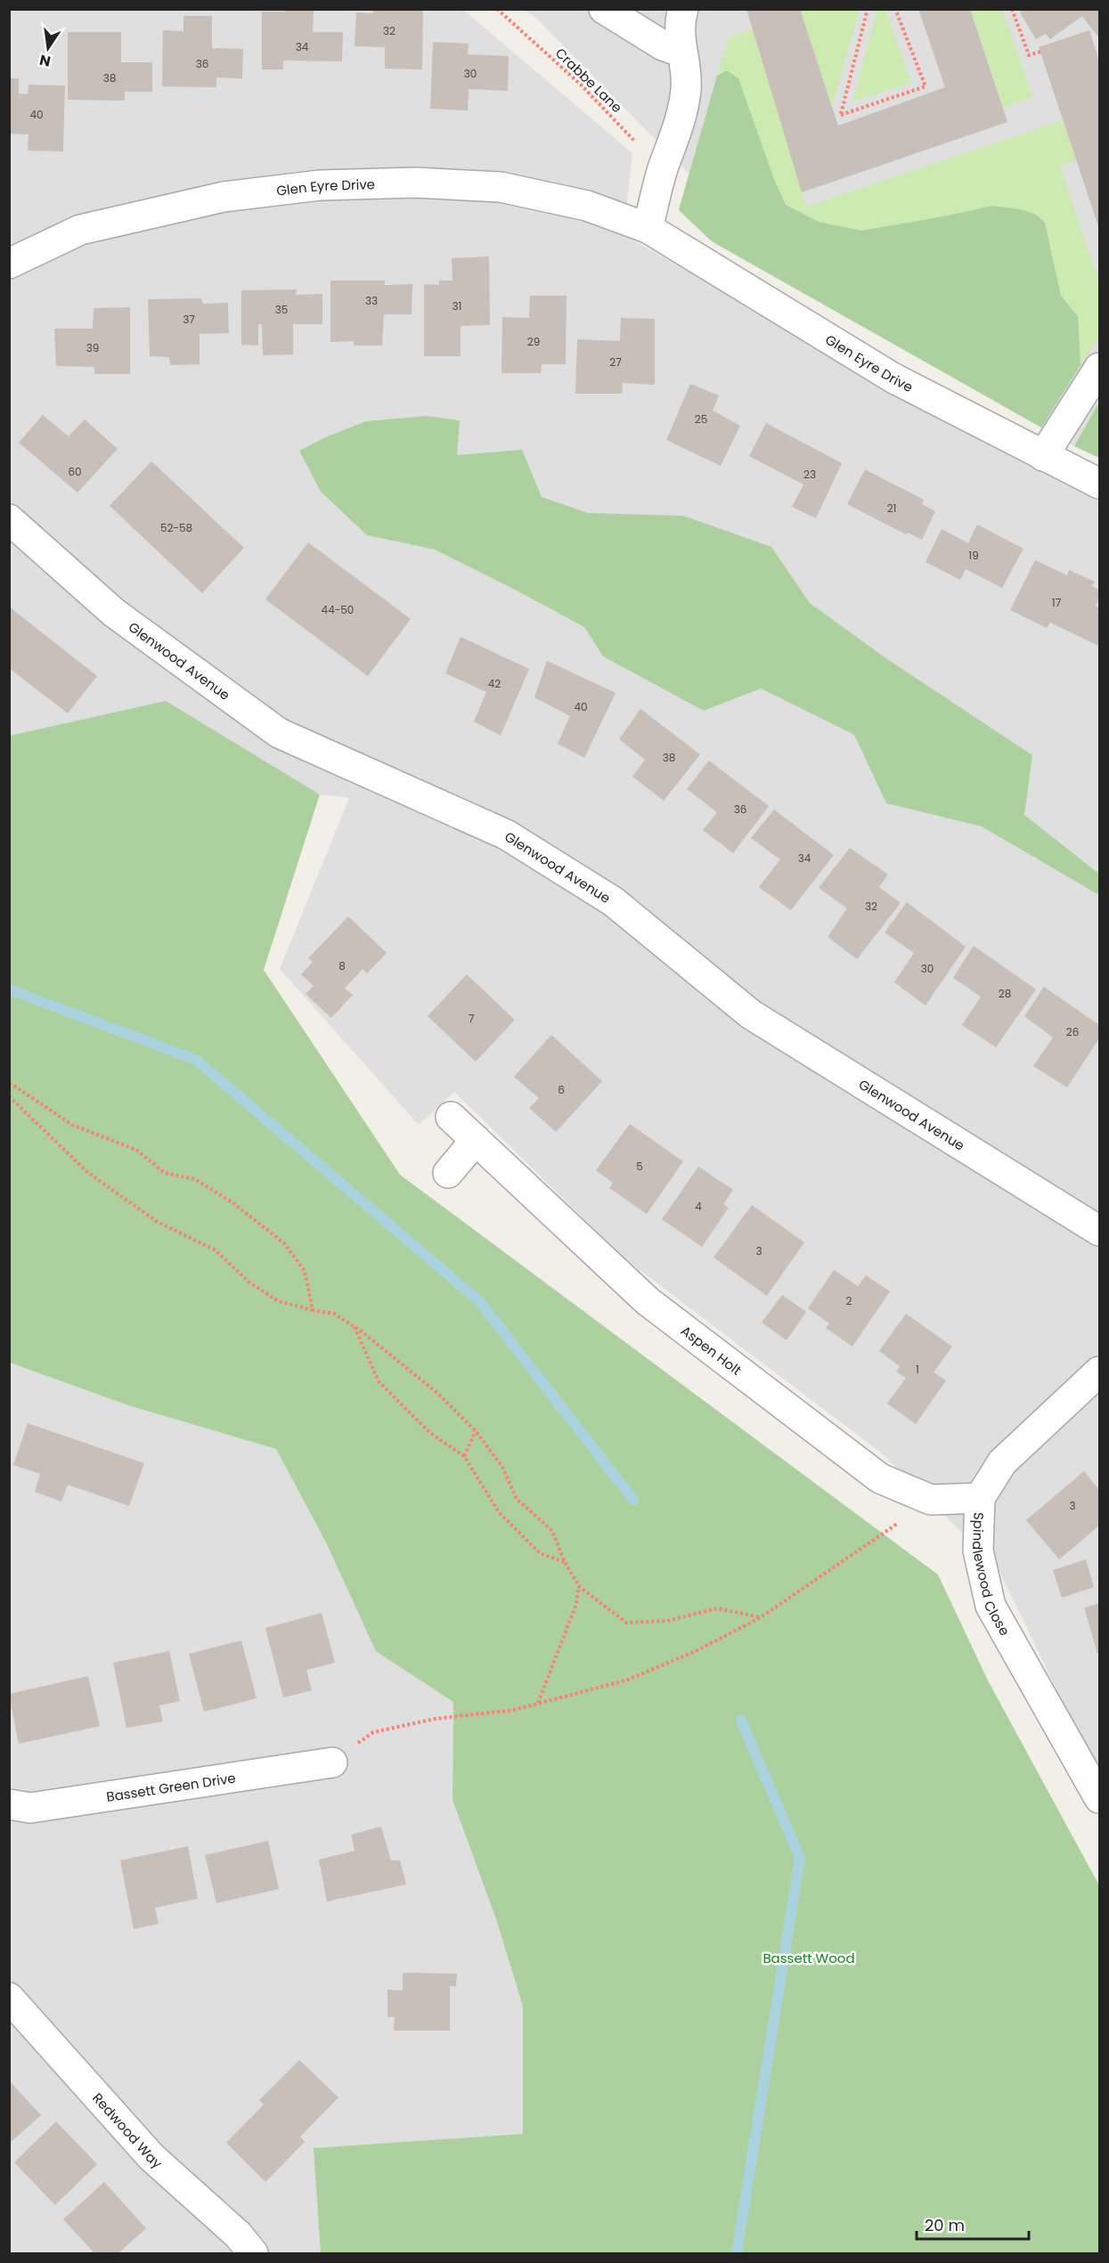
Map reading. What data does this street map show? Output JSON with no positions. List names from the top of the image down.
{
  "streets": {
    "street": [
      "Glen Eyre Drive",
      "Glenwood Avenue",
      "Aspen Holt",
      "Spindlewood Close",
      "Bassett Green Drive",
      "Redwood Way"
    ],
    "path": ["Crabbe Lane"]
  },
  "crossings": [
    ["Aspen Holt", "Spindlewood Close"]
  ],
  "parks": ["Bassett Wood"],
  "house_numbers": [
    "32",
    "34",
    "36",
    "30",
    "38",
    "40",
    "33",
    "31",
    "35",
    "37",
    "29",
    "39",
    "27",
    "25",
    "60",
    "23",
    "21",
    "52-58",
    "19",
    "17",
    "44-50",
    "42",
    "40",
    "38",
    "36",
    "34",
    "32",
    "8",
    "30",
    "28",
    "7",
    "26",
    "6",
    "5",
    "4",
    "3",
    "2",
    "1",
    "3"
  ],
  "scale_bar": "20 m",
  "north": "bottom"
}
